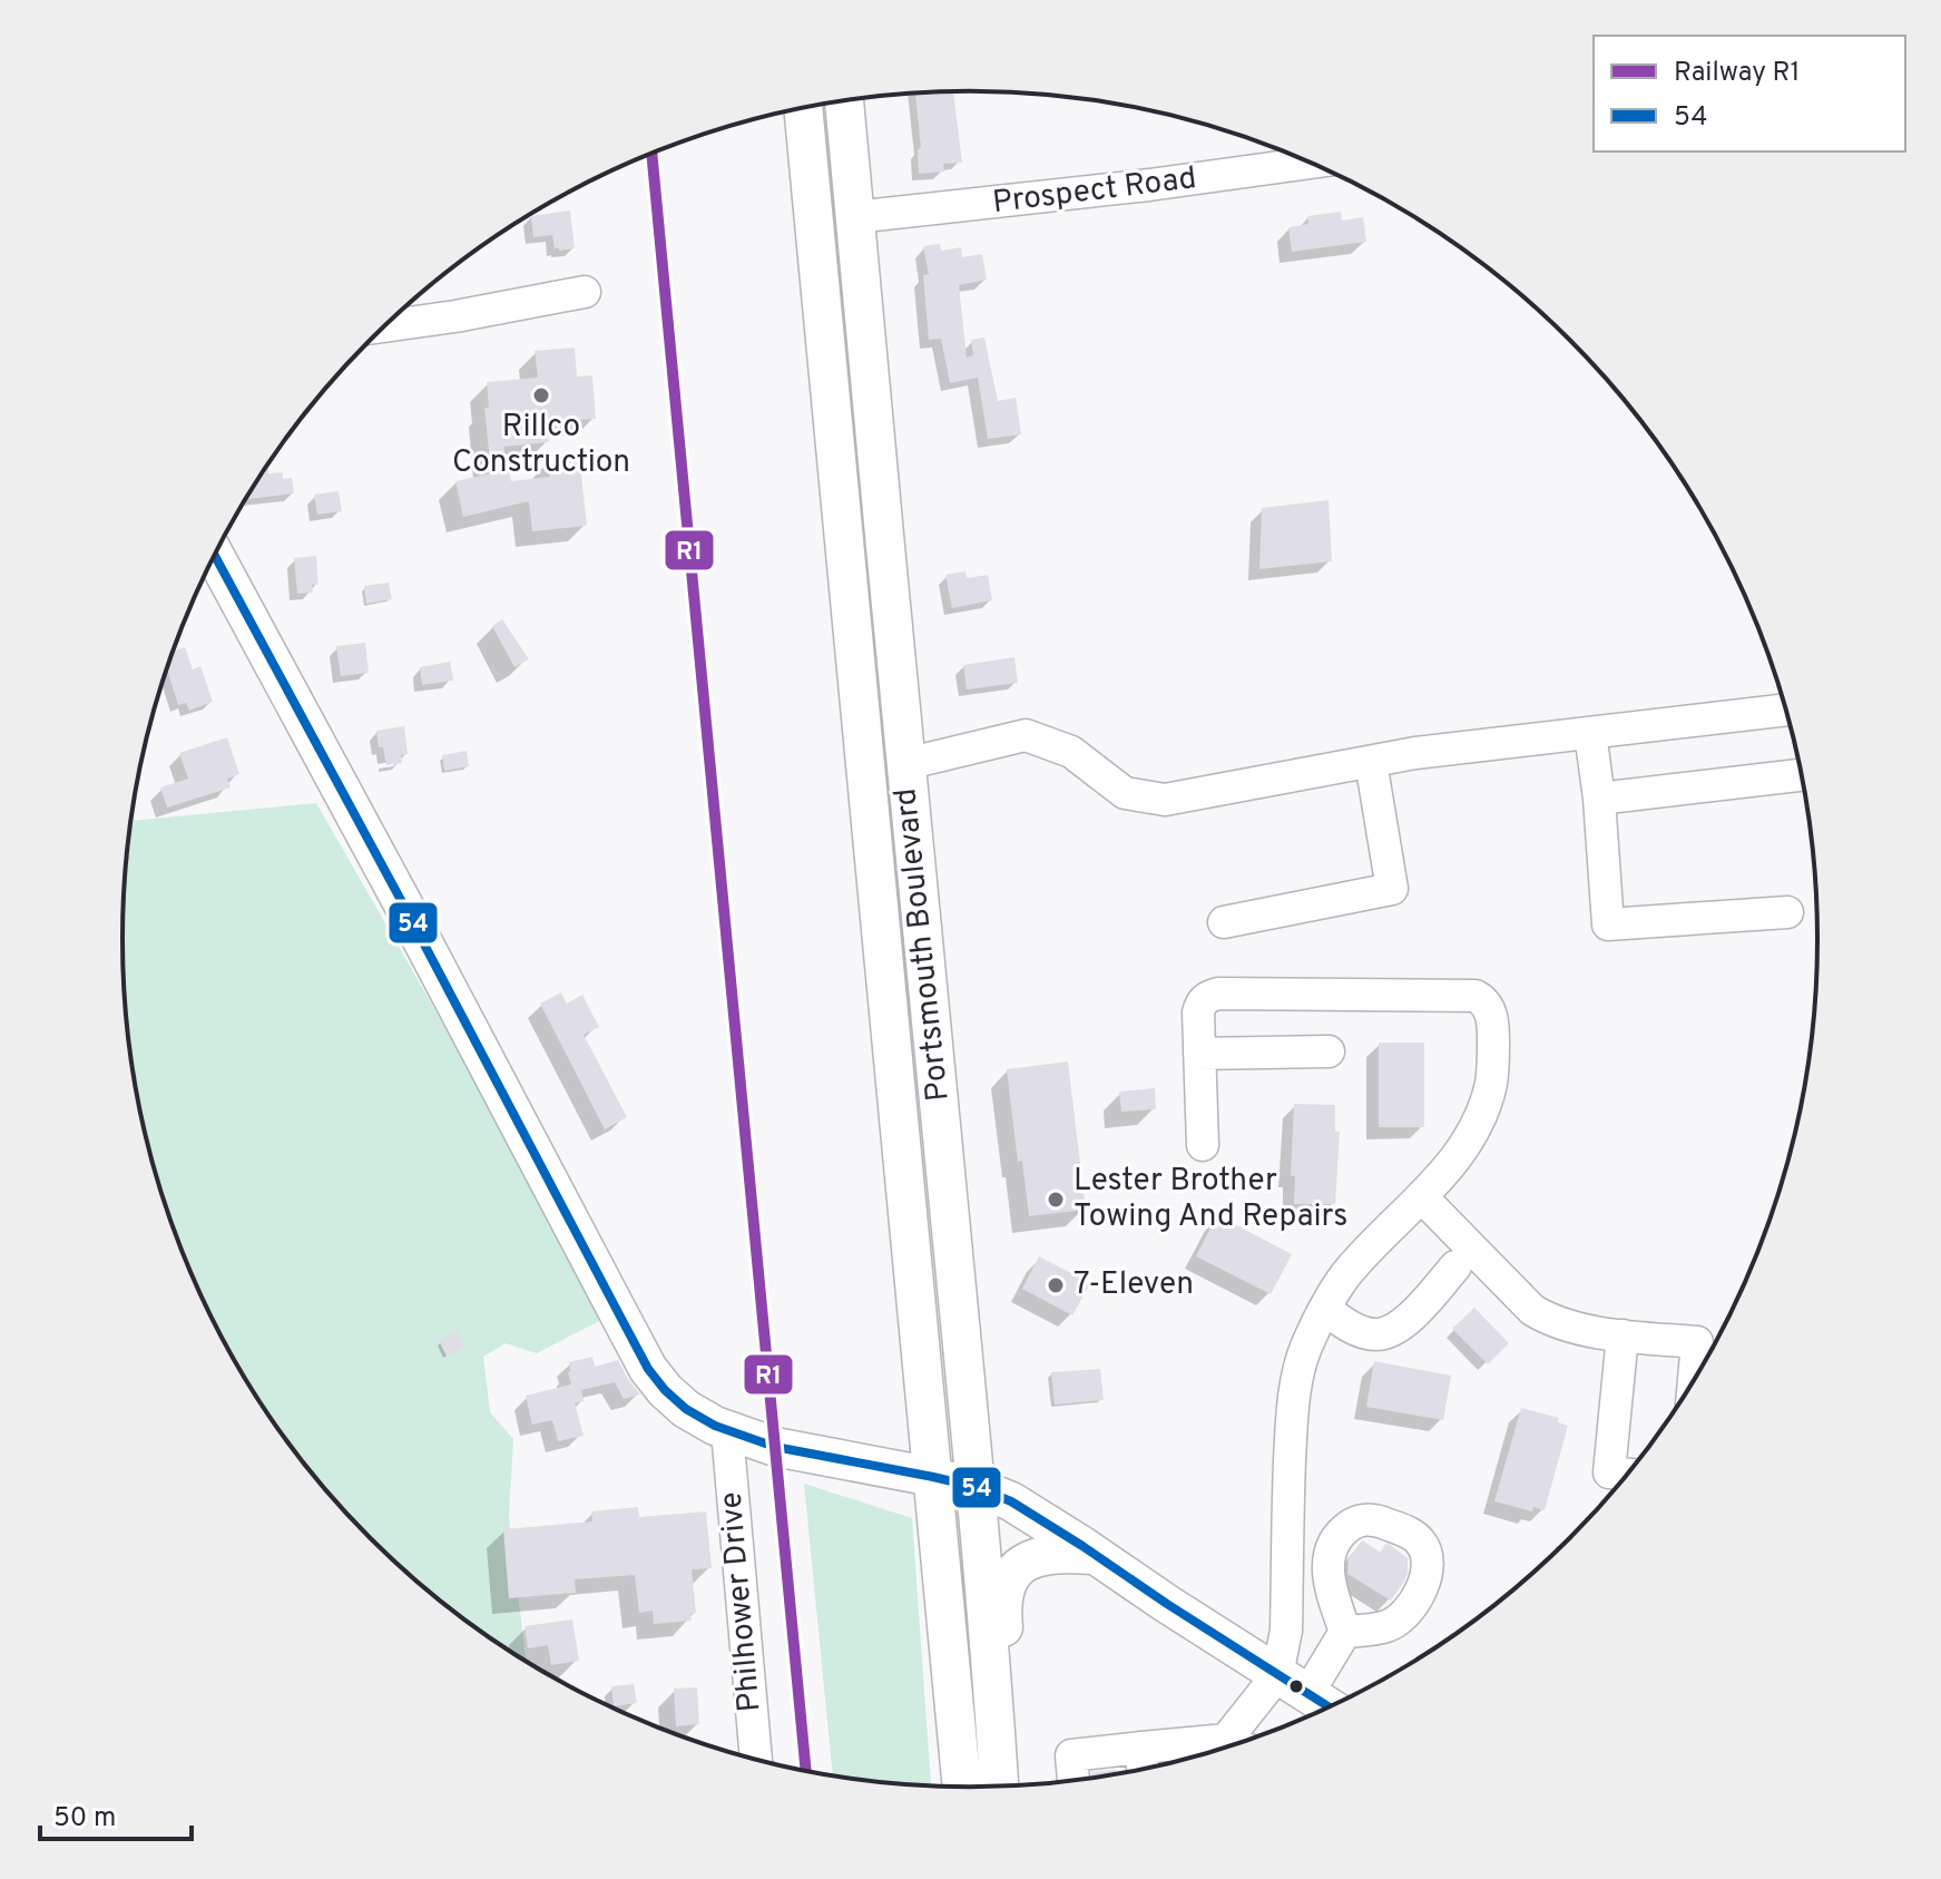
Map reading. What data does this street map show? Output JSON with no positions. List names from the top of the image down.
{
  "streets": {
    "main road": ["Portsmouth Boulevard"],
    "street": ["Prospect Road", "Philhower Drive"]
  },
  "crossings": [
    ["Prospect Road", "Portsmouth Boulevard"]
  ],
  "places": ["Rillco Construction", "Lester Brother Towing And Repairs", "7-Eleven"],
  "lines": ["rail line R1", "transit line 54"],
  "legend": ["Railway R1", "54"],
  "scale_bar": "50 m"
}
